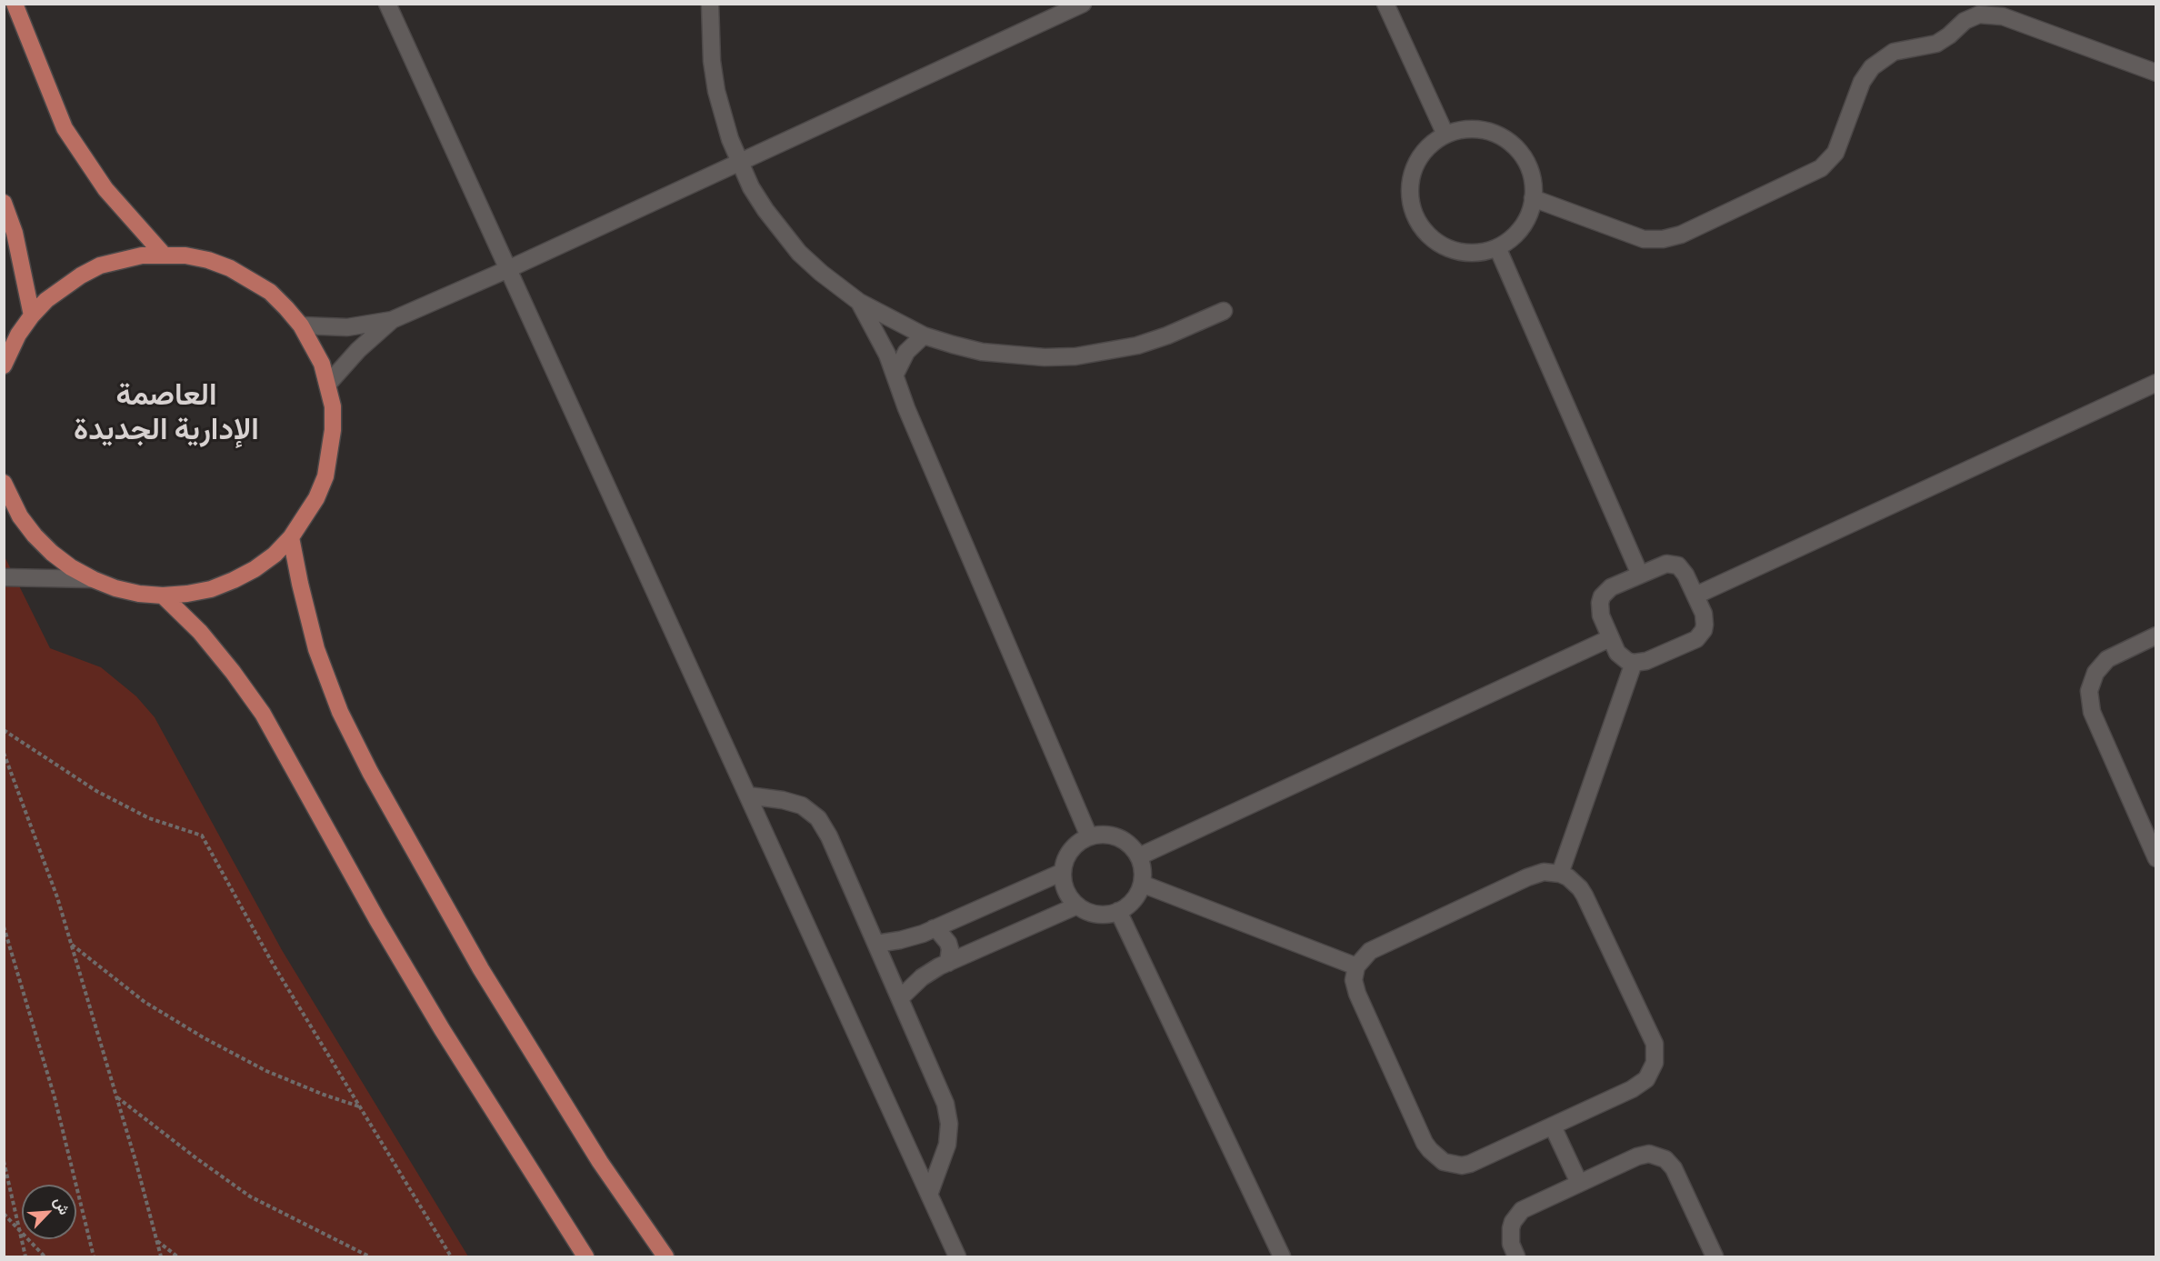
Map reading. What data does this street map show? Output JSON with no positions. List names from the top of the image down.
{
  "districts": ["العاصمة الإدارية الجديدة"],
  "north": "top right"
}
